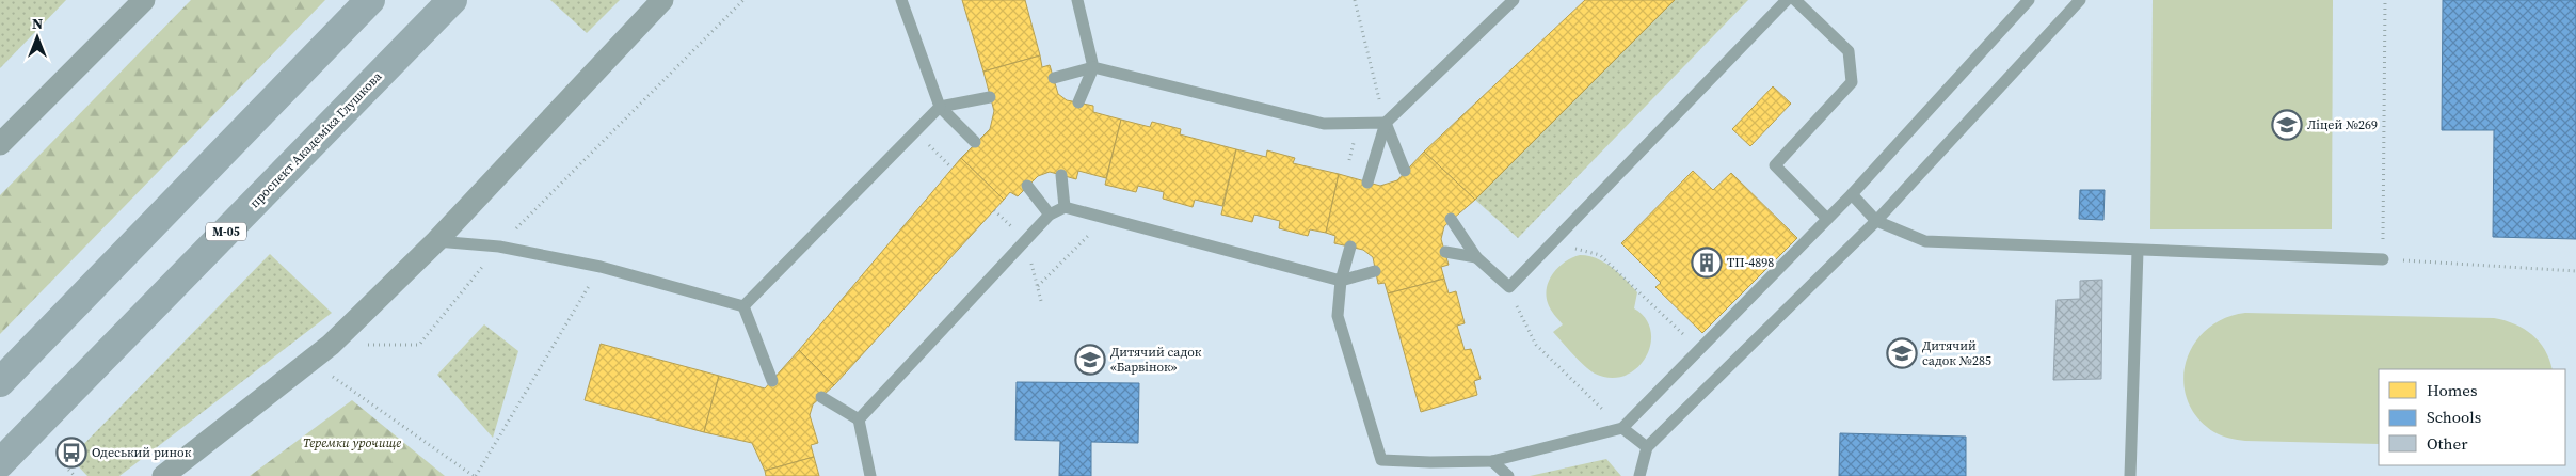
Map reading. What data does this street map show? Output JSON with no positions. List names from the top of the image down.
{
  "streets": {
    "highway": ["проспект Академіка Глушкова", "М-05"]
  },
  "parks": ["Теремки урочище"],
  "places": {
    "school or university": ["Ліцей №269", "Дитячий садок №285", "Дитячий садок «Барвінок»"],
    "building": ["ТП-4898"],
    "bus stop": ["Одеський ринок"]
  },
  "legend": ["Homes", "Schools", "Other"],
  "north": "top"
}
